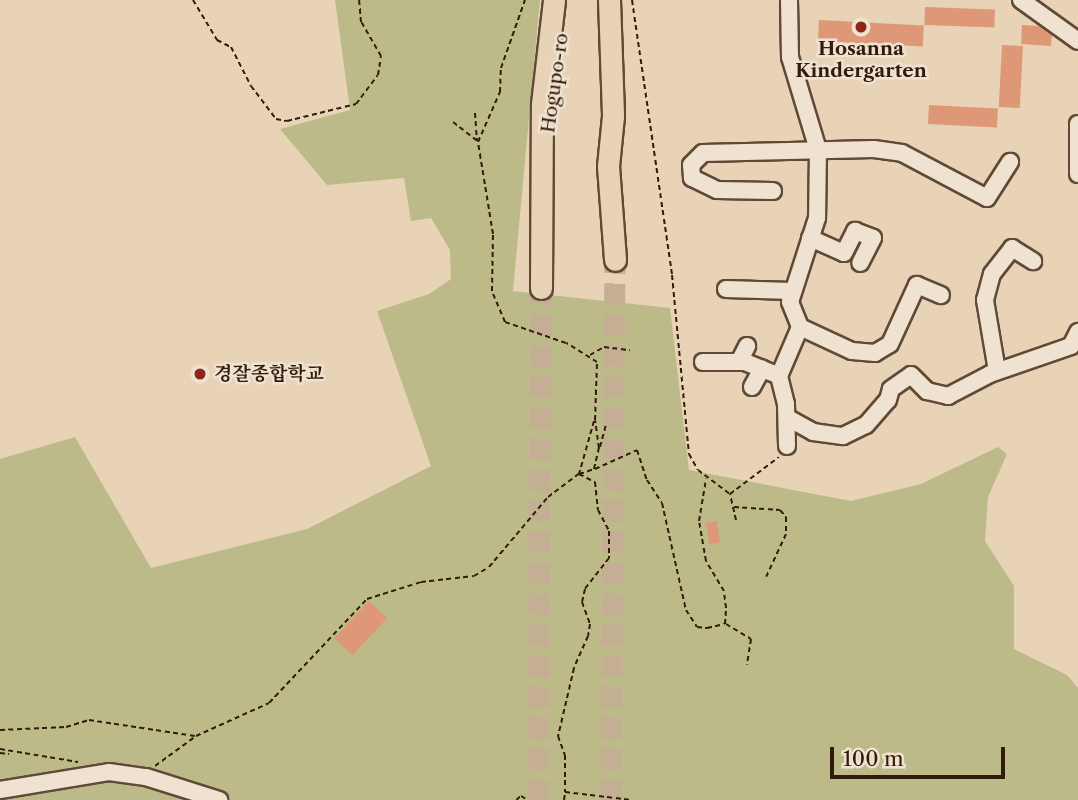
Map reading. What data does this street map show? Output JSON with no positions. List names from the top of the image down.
{
  "streets": {
    "main road": ["Hogupo-ro"]
  },
  "places": ["Hosanna Kindergarten", "경잘종합학교"],
  "scale_bar": "100 m"
}
